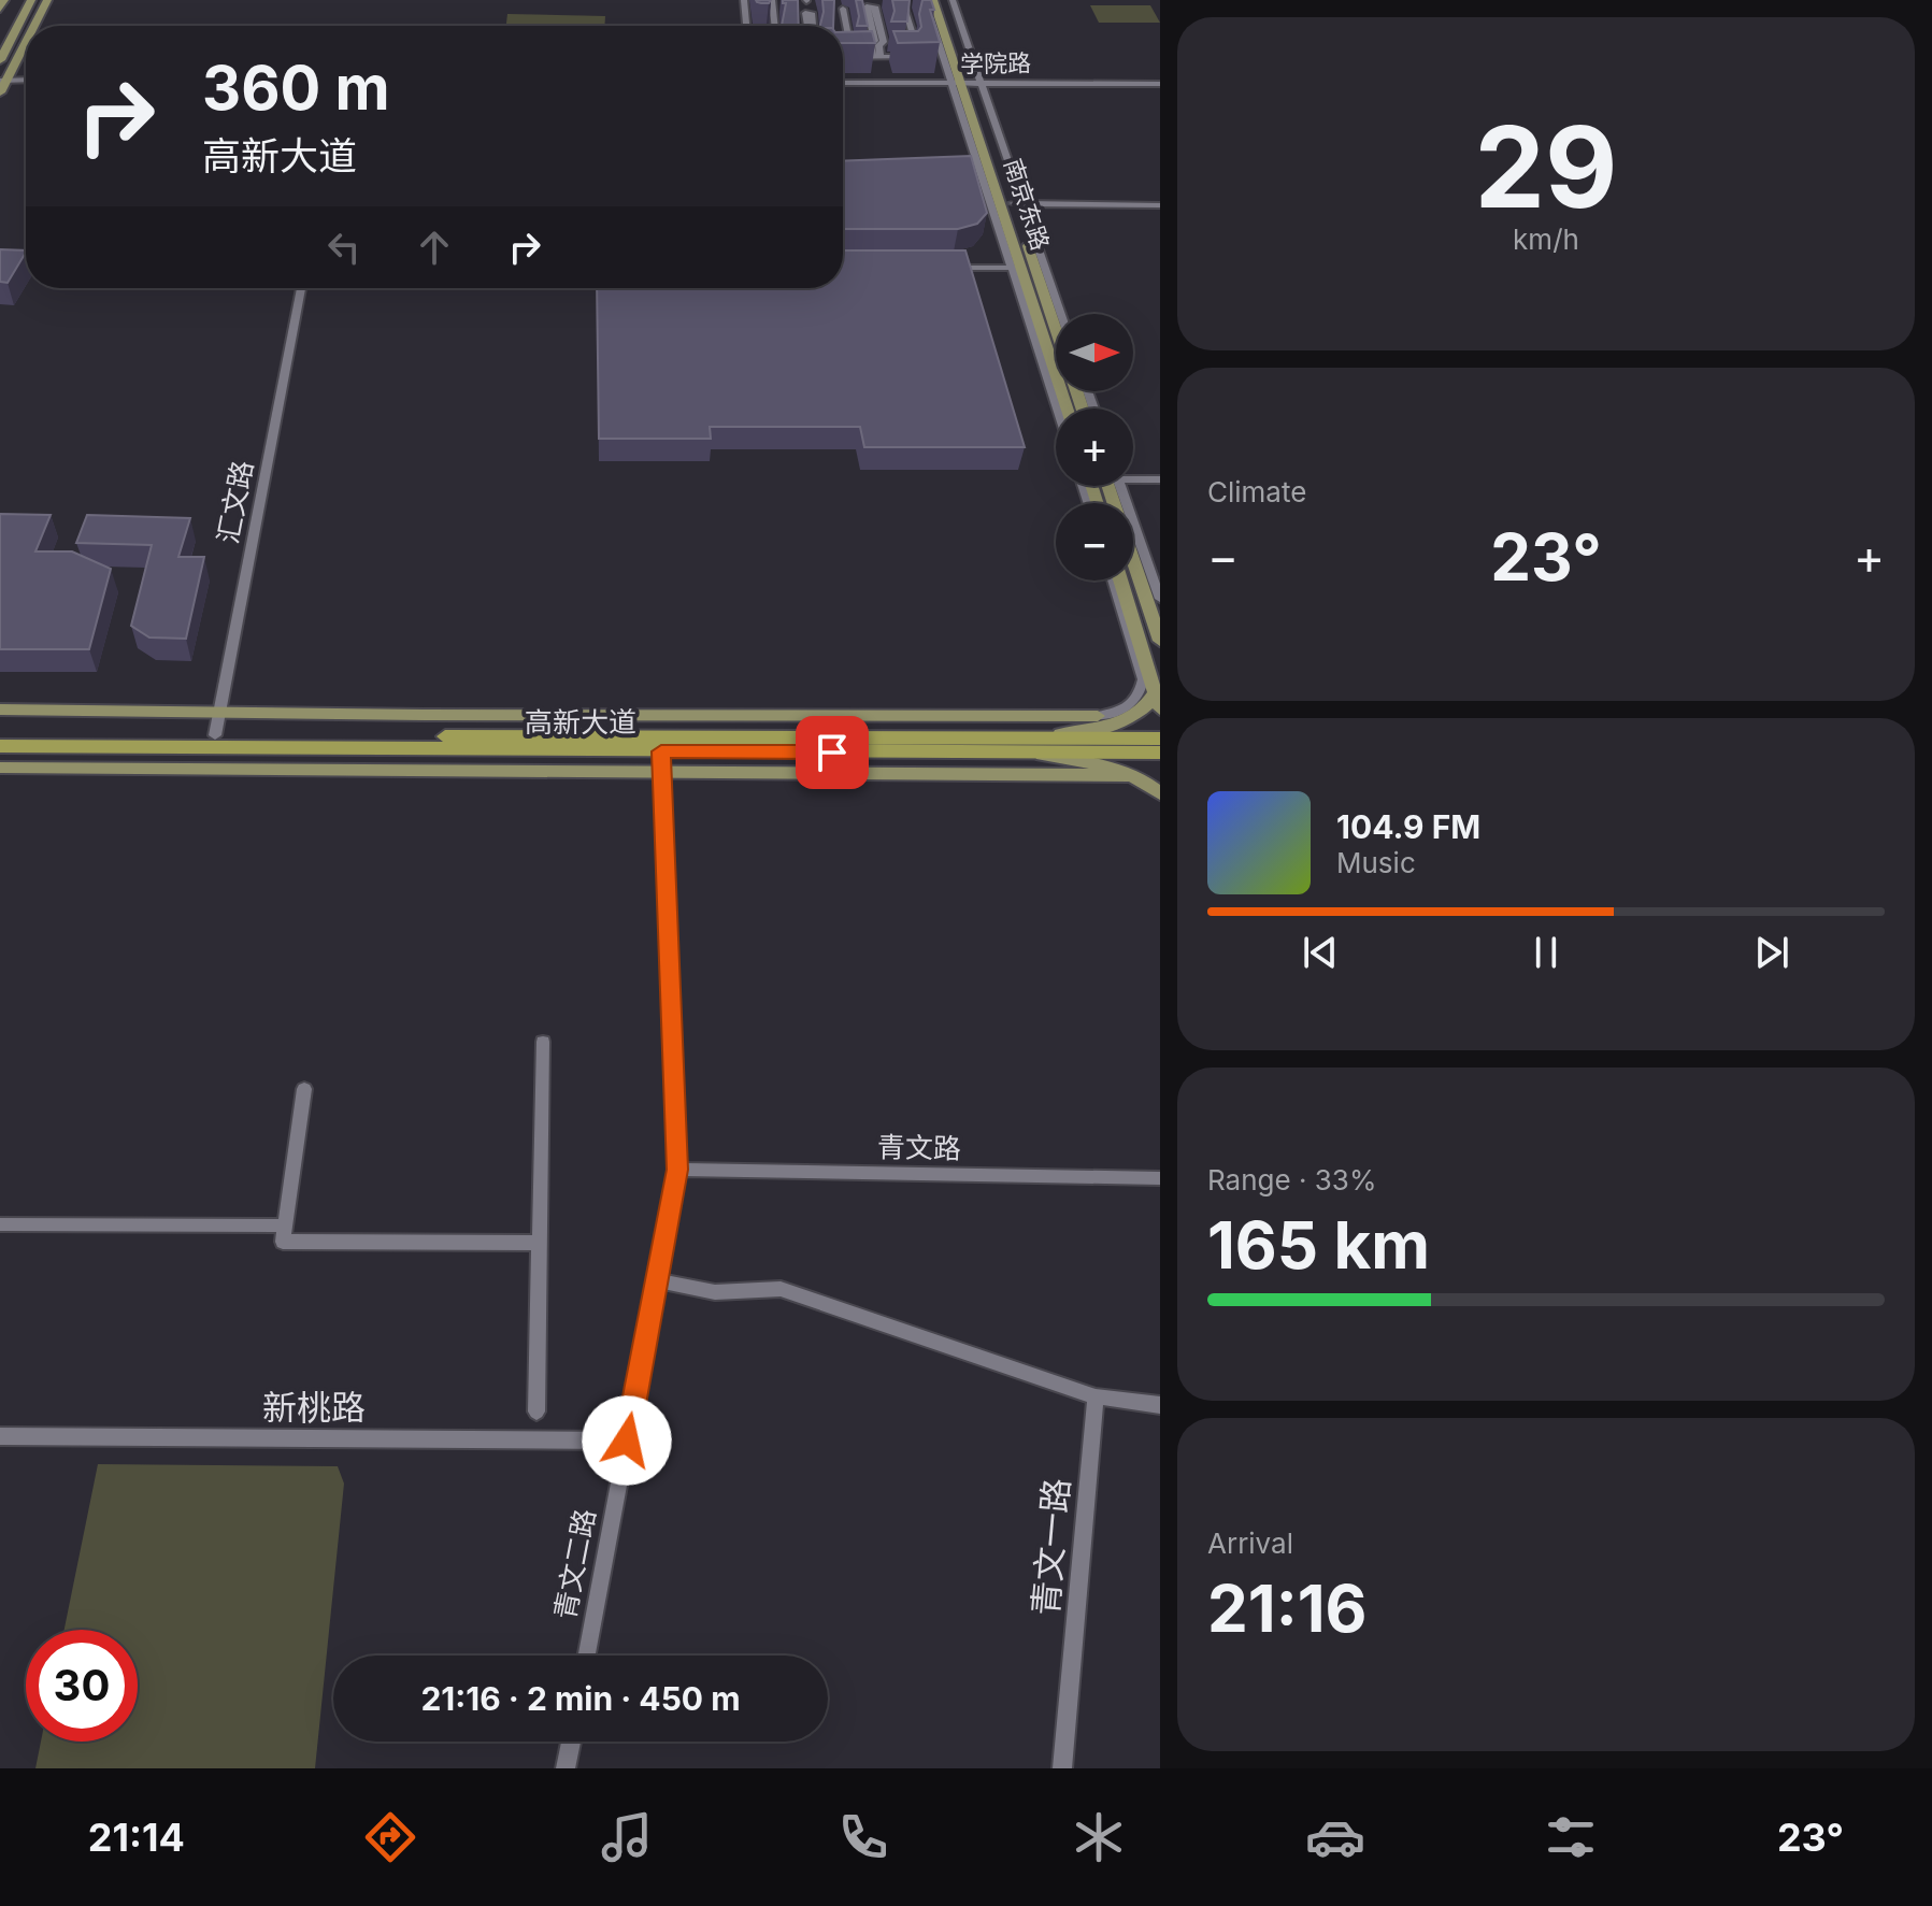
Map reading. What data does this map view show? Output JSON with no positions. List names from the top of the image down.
{
  "streets": {
    "highway": ["高新大道"],
    "main road": ["南京东路"],
    "street": [
      "学院路",
      "汇文路",
      "青文路",
      "新桃路",
      "青文一路",
      "青文二路"
    ]
  },
  "crossings": [
    ["学院路", "南京东路"],
    ["汇文路", "高新大道"],
    ["高新大道", "青文二路"],
    ["青文路", "青文二路"],
    ["新桃路", "青文二路"]
  ],
  "north": "right",
  "page": {
    "tile": [
      ["29", "km/h"],
      "Climate",
      ["Range · 33%", "165 km"],
      ["Arrival", "21:16"]
    ],
    "turn": ["360 m", "高新大道"],
    "map_buttons": ["+", "−"],
    "heat": ["−", "23°", "+"],
    "song": ["104.9 FM", "Music"],
    "limit": "30",
    "trip": "21:16 · 2 min · 450 m",
    "tabs": ["21:14", "23°"]
  }
}
